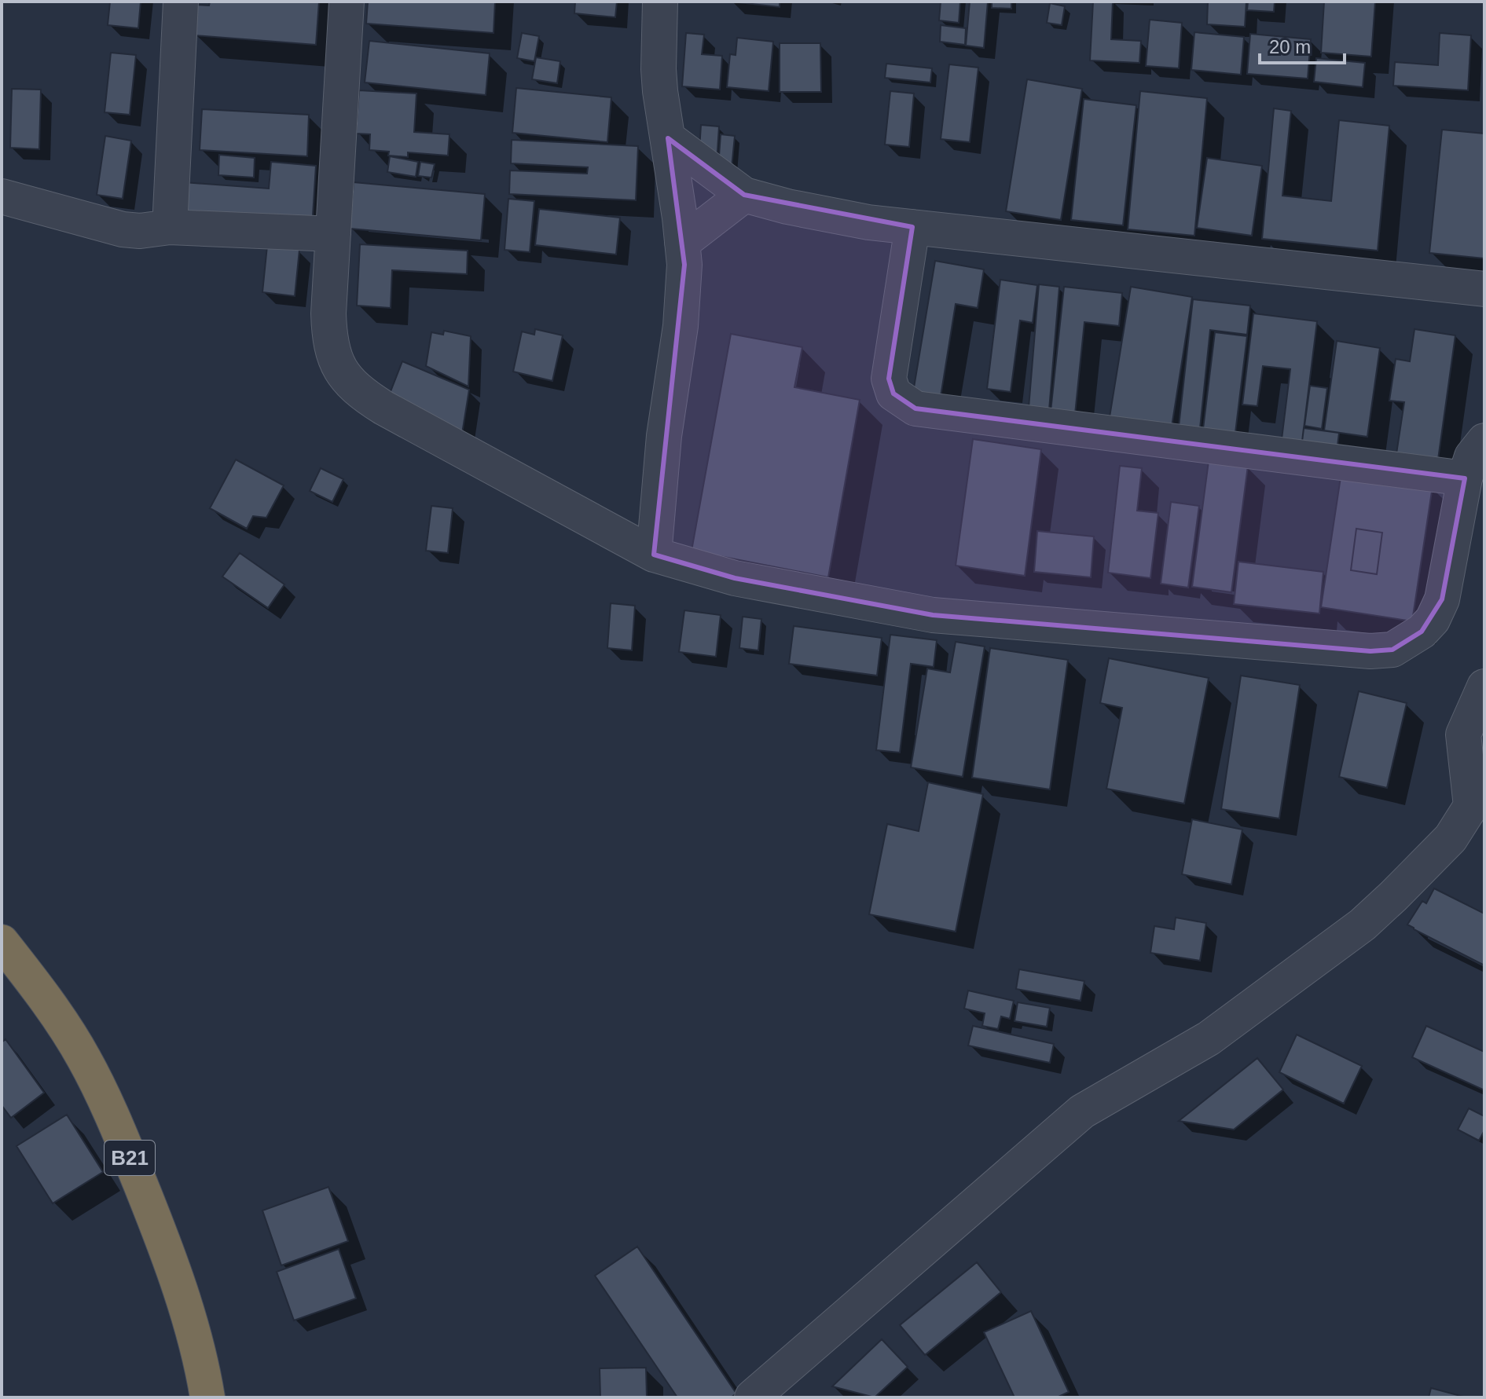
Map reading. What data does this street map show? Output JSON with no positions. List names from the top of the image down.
{
  "streets": {
    "highway": ["B21"]
  },
  "scale_bar": "20 m"
}
